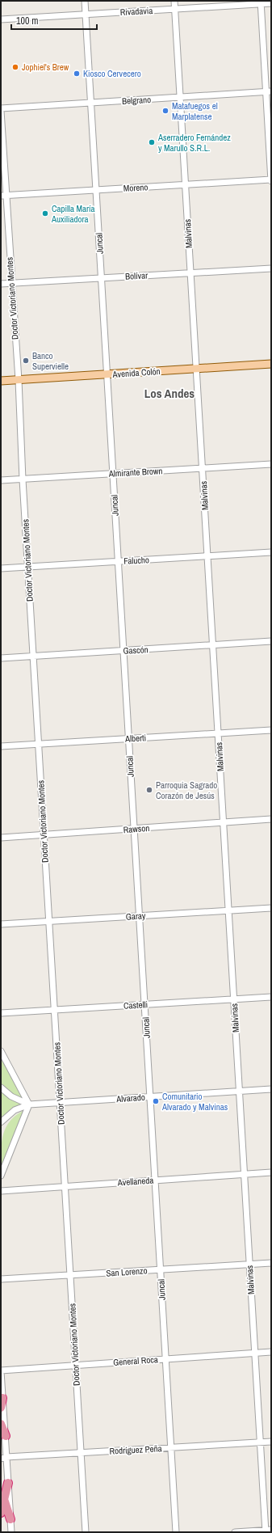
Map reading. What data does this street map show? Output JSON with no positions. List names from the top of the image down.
{
  "streets": {
    "main road": ["Avenida Colón"],
    "street": [
      "Rivadavia",
      "Belgrano",
      "Moreno",
      "Malvinas",
      "Juncal",
      "Bolívar",
      "Doctor Victoriano Montes",
      "Almirante Brown",
      "Falucho",
      "Gascón",
      "Alberti",
      "Rawson",
      "Garay",
      "Castelli",
      "Alvarado",
      "Avellaneda",
      "San Lorenzo",
      "General Roca",
      "Rodríguez Peña"
    ]
  },
  "crossings": [
    ["Rivadavia", "Malvinas"],
    ["Rivadavia", "Juncal"],
    ["Belgrano", "Malvinas"],
    ["Belgrano", "Juncal"],
    ["Moreno", "Malvinas"],
    ["Moreno", "Juncal"],
    ["Moreno", "Doctor Victoriano Montes"],
    ["Malvinas", "Bolívar"],
    ["Malvinas", "Avenida Colón"],
    ["Malvinas", "Almirante Brown"],
    ["Malvinas", "Falucho"],
    ["Malvinas", "Gascón"],
    ["Malvinas", "Alberti"],
    ["Malvinas", "Rawson"],
    ["Malvinas", "Garay"],
    ["Malvinas", "Castelli"],
    ["Malvinas", "Alvarado"],
    ["Malvinas", "Avellaneda"],
    ["Malvinas", "San Lorenzo"],
    ["Malvinas", "General Roca"],
    ["Malvinas", "Rodríguez Peña"],
    ["Juncal", "Bolívar"],
    ["Juncal", "Avenida Colón"],
    ["Juncal", "Almirante Brown"],
    ["Juncal", "Falucho"],
    ["Juncal", "Gascón"],
    ["Juncal", "Alberti"],
    ["Juncal", "Rawson"],
    ["Juncal", "Garay"],
    ["Juncal", "Castelli"],
    ["Juncal", "Alvarado"],
    ["Juncal", "Avellaneda"],
    ["Juncal", "San Lorenzo"],
    ["Juncal", "General Roca"],
    ["Juncal", "Rodríguez Peña"],
    ["Bolívar", "Doctor Victoriano Montes"],
    ["Doctor Victoriano Montes", "Avenida Colón"],
    ["Doctor Victoriano Montes", "Almirante Brown"],
    ["Doctor Victoriano Montes", "Falucho"],
    ["Doctor Victoriano Montes", "Gascón"],
    ["Doctor Victoriano Montes", "Alberti"],
    ["Doctor Victoriano Montes", "Rawson"],
    ["Doctor Victoriano Montes", "Garay"],
    ["Doctor Victoriano Montes", "Castelli"],
    ["Doctor Victoriano Montes", "Alvarado"],
    ["Doctor Victoriano Montes", "Avellaneda"],
    ["Doctor Victoriano Montes", "San Lorenzo"],
    ["Doctor Victoriano Montes", "General Roca"],
    ["Doctor Victoriano Montes", "Rodríguez Peña"]
  ],
  "districts": ["Los Andes"],
  "places": [
    "Jophiel's Brew",
    "Kiosco Cervecero",
    "Matafuegos el Marplatense",
    "Aserradero Fernández y Marullo S.R.L.",
    "Capilla María Auxiliadora",
    "Banco Supervielle",
    "Parroquia Sagrado Corazón de Jesús",
    "Comunitario Alvarado y Malvinas"
  ],
  "scale_bar": "100 m"
}
